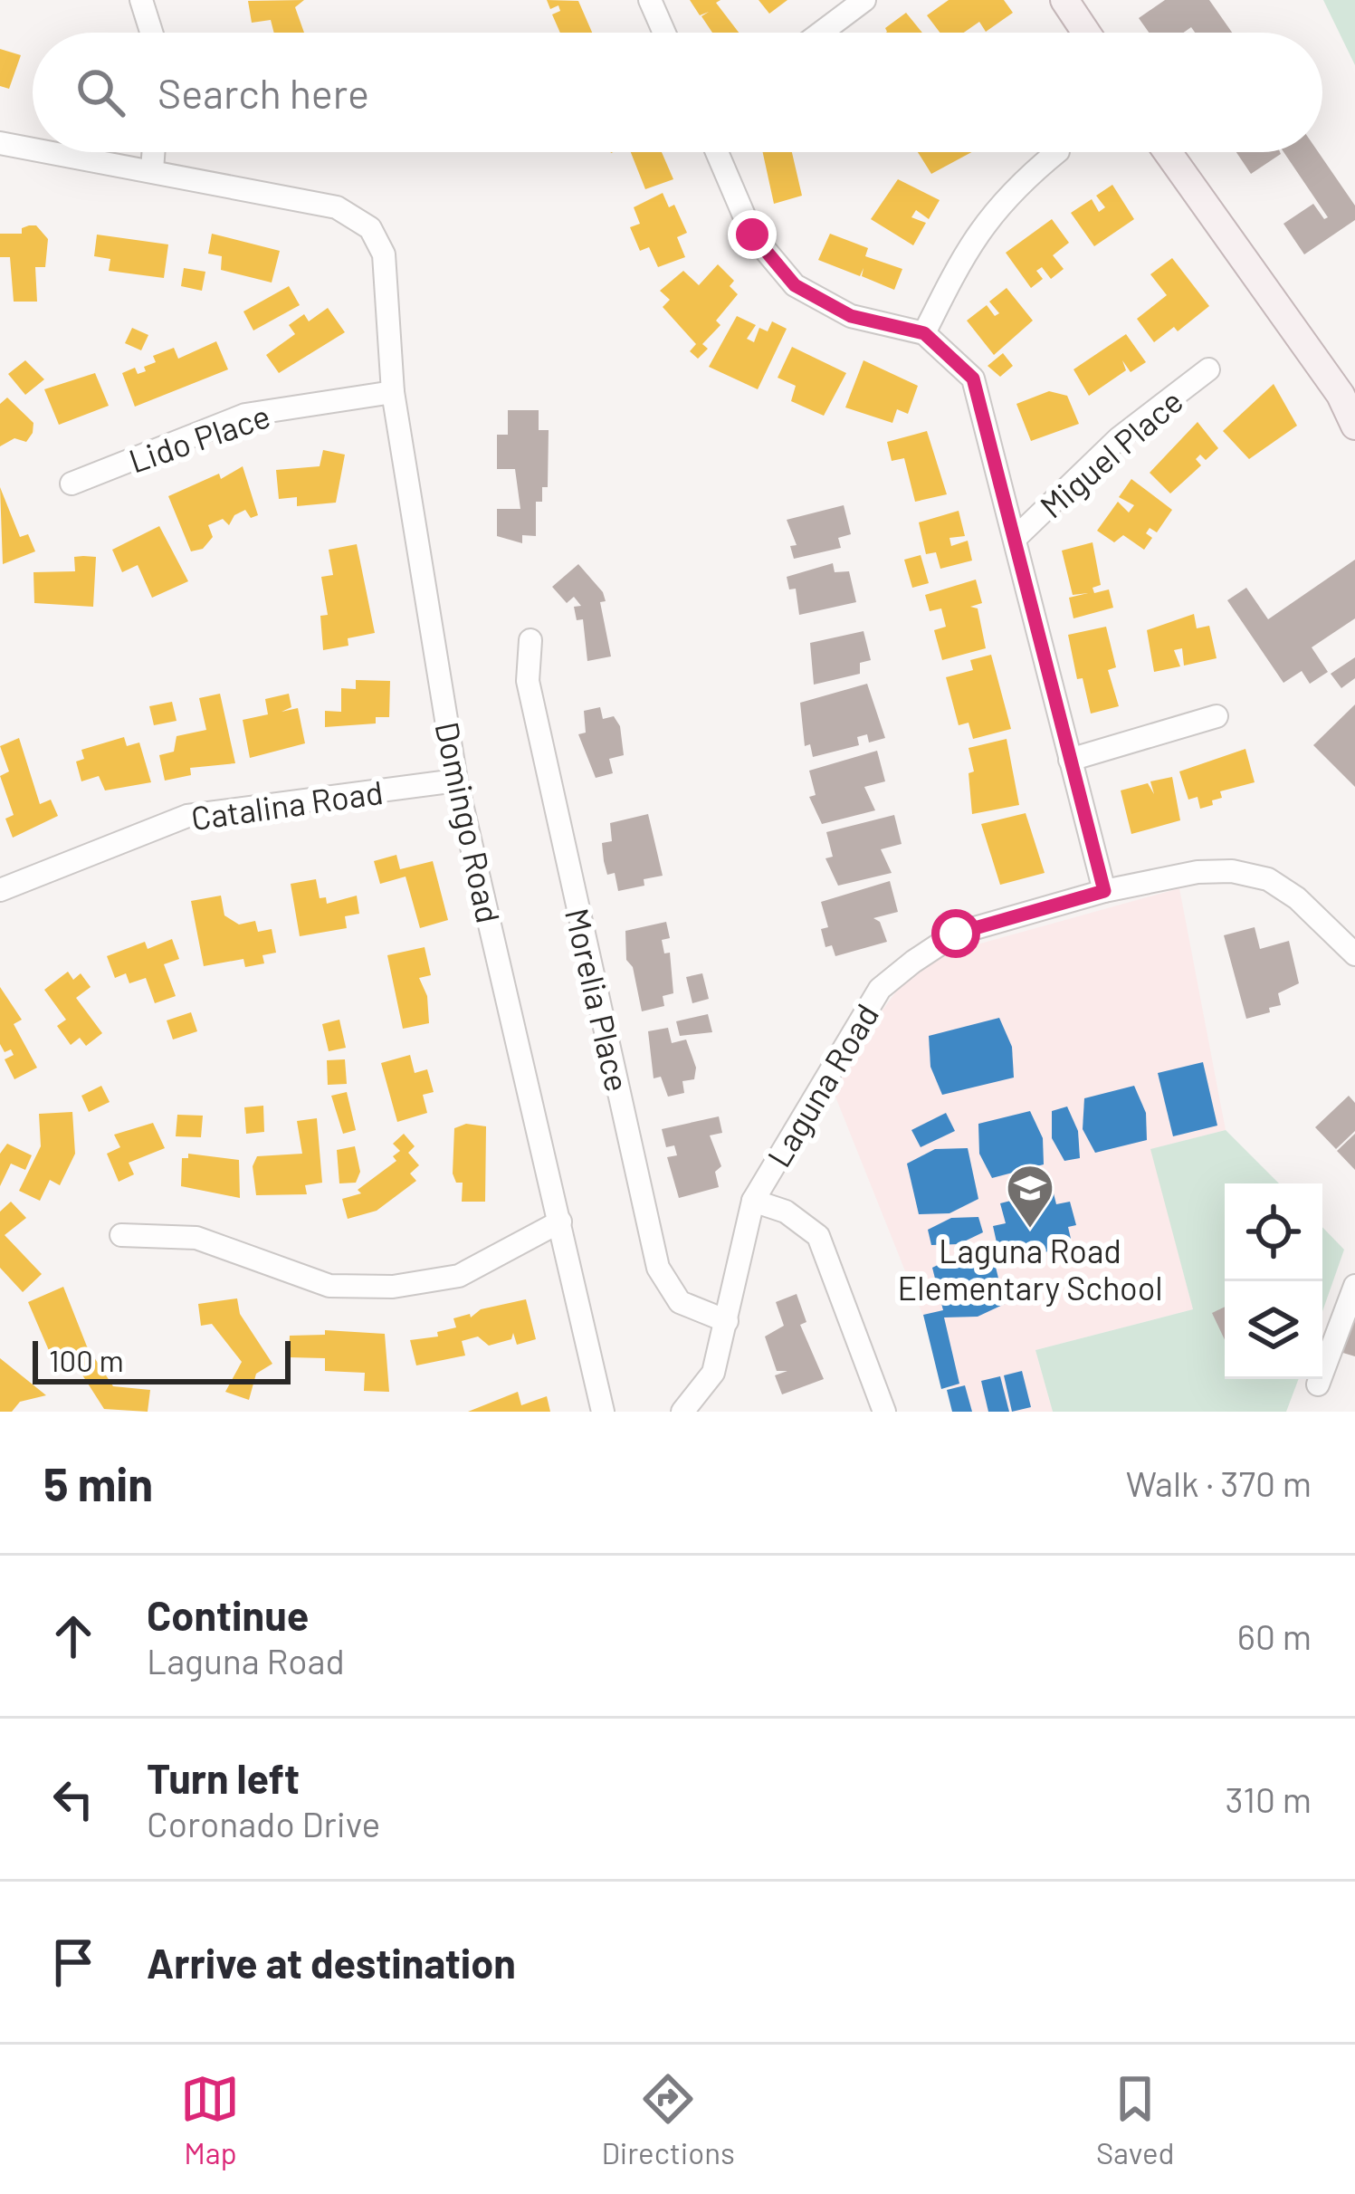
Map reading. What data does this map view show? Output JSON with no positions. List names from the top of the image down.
{
  "streets": {
    "street": [
      "Lido Place",
      "Miguel Place",
      "Catalina Road",
      "Domingo Road",
      "Morelia Place",
      "Laguna Road"
    ]
  },
  "crossings": [
    ["Lido Place", "Domingo Road"],
    ["Catalina Road", "Domingo Road"],
    ["Morelia Place", "Laguna Road"]
  ],
  "places": {
    "school or university": ["Laguna Road Elementary School"]
  },
  "scale_bar": "100 m",
  "page": {
    "search": "Search here",
    "scale": "100 m",
    "heading": ["5 min", "Walk · 370 m"],
    "list": [
      ["Continue", "Laguna Road", "60 m"],
      ["Turn left", "Coronado Drive", "310 m"],
      "Arrive at destination"
    ],
    "nav": ["Map", "Directions", "Saved"]
  }
}
